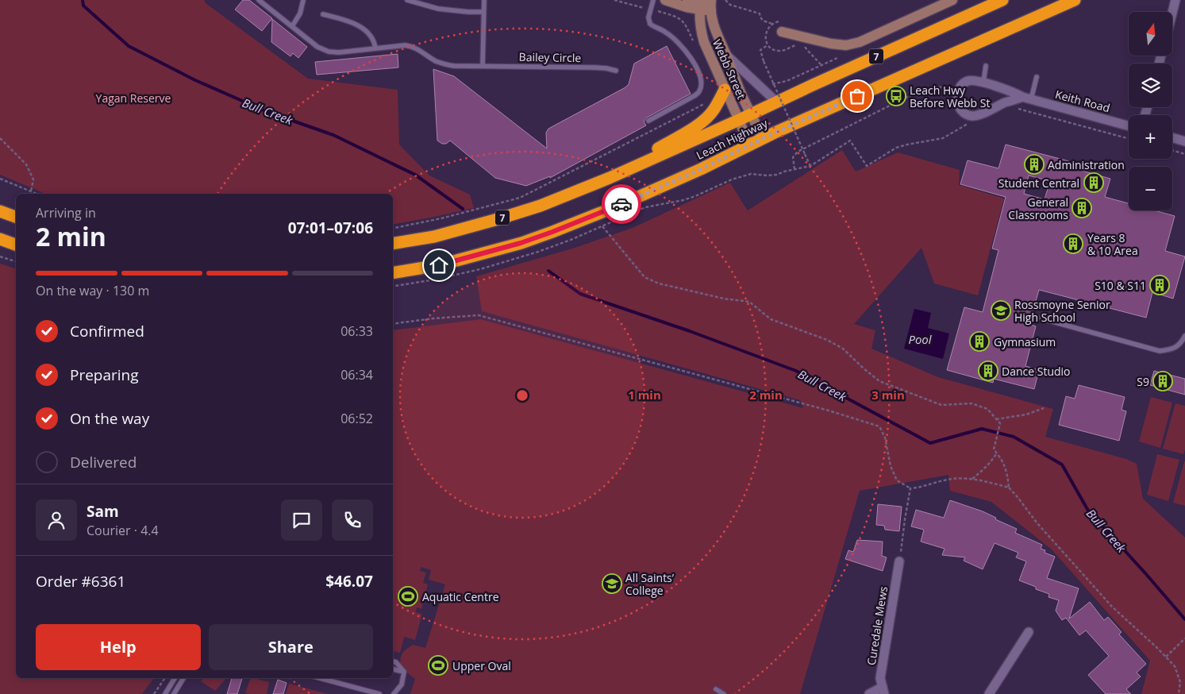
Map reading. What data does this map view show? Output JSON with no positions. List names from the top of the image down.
{
  "streets": {
    "highway": ["7", "Leach Highway"],
    "street": ["Webb Street", "Keith Road", "Curedale Mews"],
    "lane": ["Bailey Circle"]
  },
  "crossings": [
    ["Webb Street", "Leach Highway"]
  ],
  "water": ["Bull Creek", "Pool"],
  "parks": ["Yagan Reserve"],
  "places": {
    "bus stop": ["Leach Hwy Before Webb St"],
    "building": [
      "Administration",
      "Student Central",
      "General Classrooms",
      "Years 8 & 10 Area",
      "S10 & S11",
      "Gymnasium",
      "Dance Studio",
      "S9"
    ],
    "school or university": ["Rossmoyne Senior High School", "All Saints’ College"],
    "sports": ["Aquatic Centre", "Upper Oval"]
  },
  "north": "top",
  "page": {
    "map_buttons": ["+", "−"],
    "heading": ["2 min", "Arriving in", "07:01–07:06"],
    "panel": [
      "Sam",
      "Courier · 4.4",
      "Order #6361",
      "$46.07"
    ],
    "bar": "On the way · 130 m",
    "list": [
      ["Confirmed", "06:33"],
      ["Preparing", "06:34"],
      ["On the way", "06:52"],
      "Delivered"
    ],
    "buttons": ["Help", "Share"]
  },
  "rings": ["1 min", "2 min", "3 min"]
}
